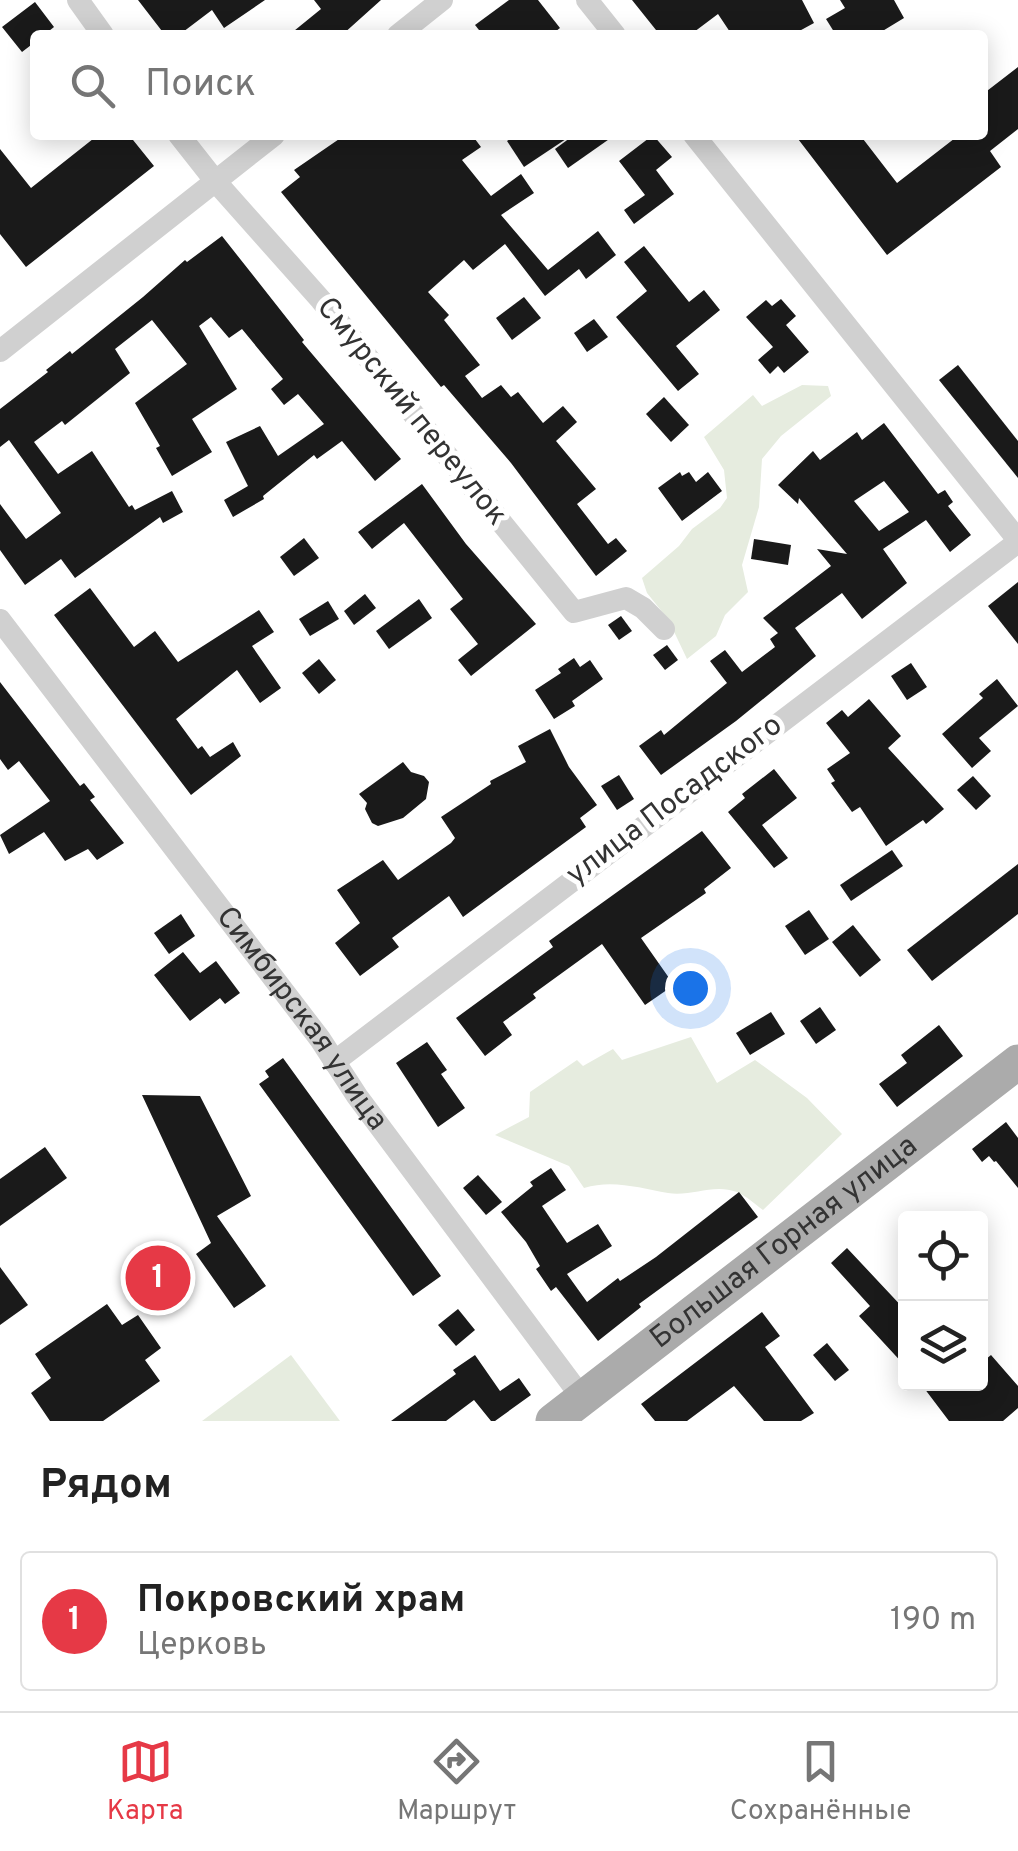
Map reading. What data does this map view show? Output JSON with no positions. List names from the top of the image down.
{
  "streets": {
    "main road": ["Большая Горная улица"],
    "street": ["Смурский переулок", "улица Посадского", "Симбирская улица"]
  },
  "crossings": [
    ["улица Посадского", "Симбирская улица"],
    ["Симбирская улица", "Большая Горная улица"]
  ],
  "page": {
    "search": "Поиск",
    "pins": "1",
    "heading": "Рядом",
    "list": [
      {
        "mark": "1",
        "name": "Покровский храм",
        "note": "Церковь",
        "value": "190 m"
      }
    ],
    "nav": ["Карта", "Маршрут", "Сохранённые"]
  }
}
